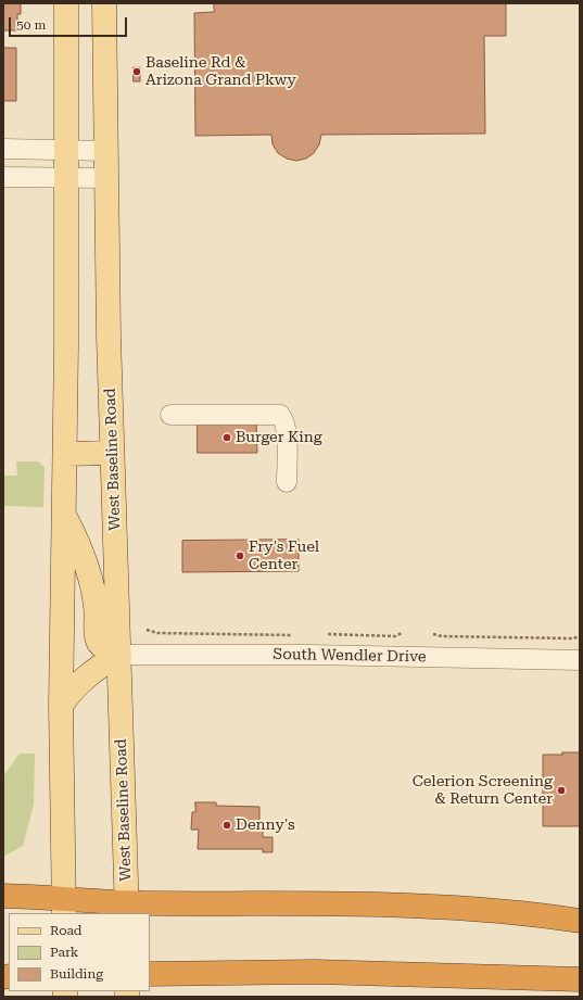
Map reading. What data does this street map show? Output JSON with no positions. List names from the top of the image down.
{
  "streets": {
    "main road": ["West Baseline Road"],
    "street": ["South Wendler Drive"]
  },
  "crossings": [
    ["West Baseline Road", "South Wendler Drive"]
  ],
  "places": [
    "Baseline Rd & Arizona Grand Pkwy",
    "Burger King",
    "Fry's Fuel Center",
    "Celerion Screening & Return Center",
    "Denny's"
  ],
  "legend": ["Road", "Park", "Building"],
  "scale_bar": "50 m"
}
